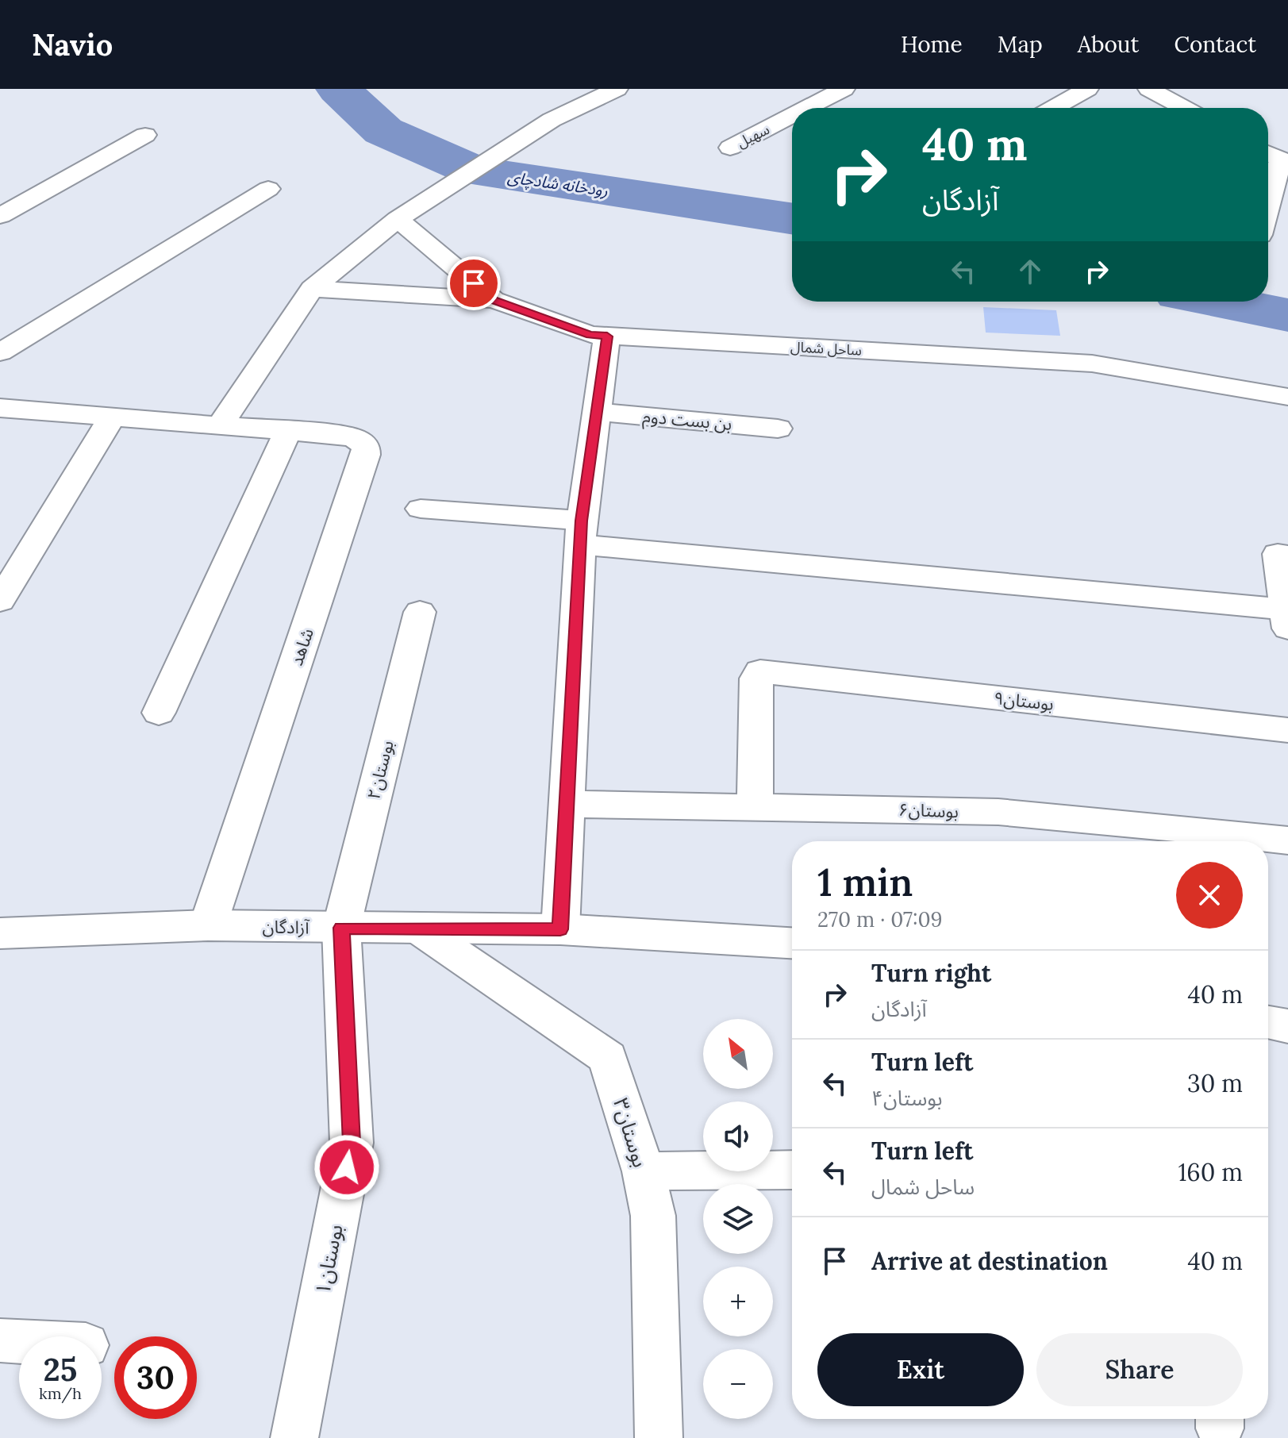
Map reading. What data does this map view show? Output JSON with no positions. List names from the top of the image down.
{
  "streets": {
    "street": [
      "سهیل",
      "ساحل شمال",
      "بن بست دوم",
      "شاهد",
      "بوستان۹",
      "بوستان۲",
      "بوستان۶",
      "آزادگان",
      "بوستان۳",
      "بوستان۱"
    ]
  },
  "crossings": [
    ["شاهد", "آزادگان"],
    ["بوستان۹", "بوستان۶"],
    ["بوستان۲", "آزادگان"],
    ["بوستان۲", "بوستان۱"],
    ["آزادگان", "بوستان۳"],
    ["آزادگان", "بوستان۱"]
  ],
  "water": ["رودخانه شادچای"],
  "north": "top left",
  "page": {
    "header": "Navio",
    "nav": [
      "Home",
      "Map",
      "About",
      "Contact"
    ],
    "turn": ["40 m", "آزادگان"],
    "heading": ["1 min", "270 m · 07:09"],
    "list": [
      {
        "name": "Turn right",
        "note": "آزادگان",
        "value": "40 m"
      },
      {
        "name": "Turn left",
        "note": "بوستان۴",
        "value": "30 m"
      },
      {
        "name": "Turn left",
        "note": "ساحل شمال",
        "value": "160 m"
      },
      {
        "name": "Arrive at destination",
        "value": "40 m"
      }
    ],
    "map_buttons": ["+", "−"],
    "buttons": ["Exit", "Share"],
    "speed": "25 km/h",
    "limit": "30"
  }
}
